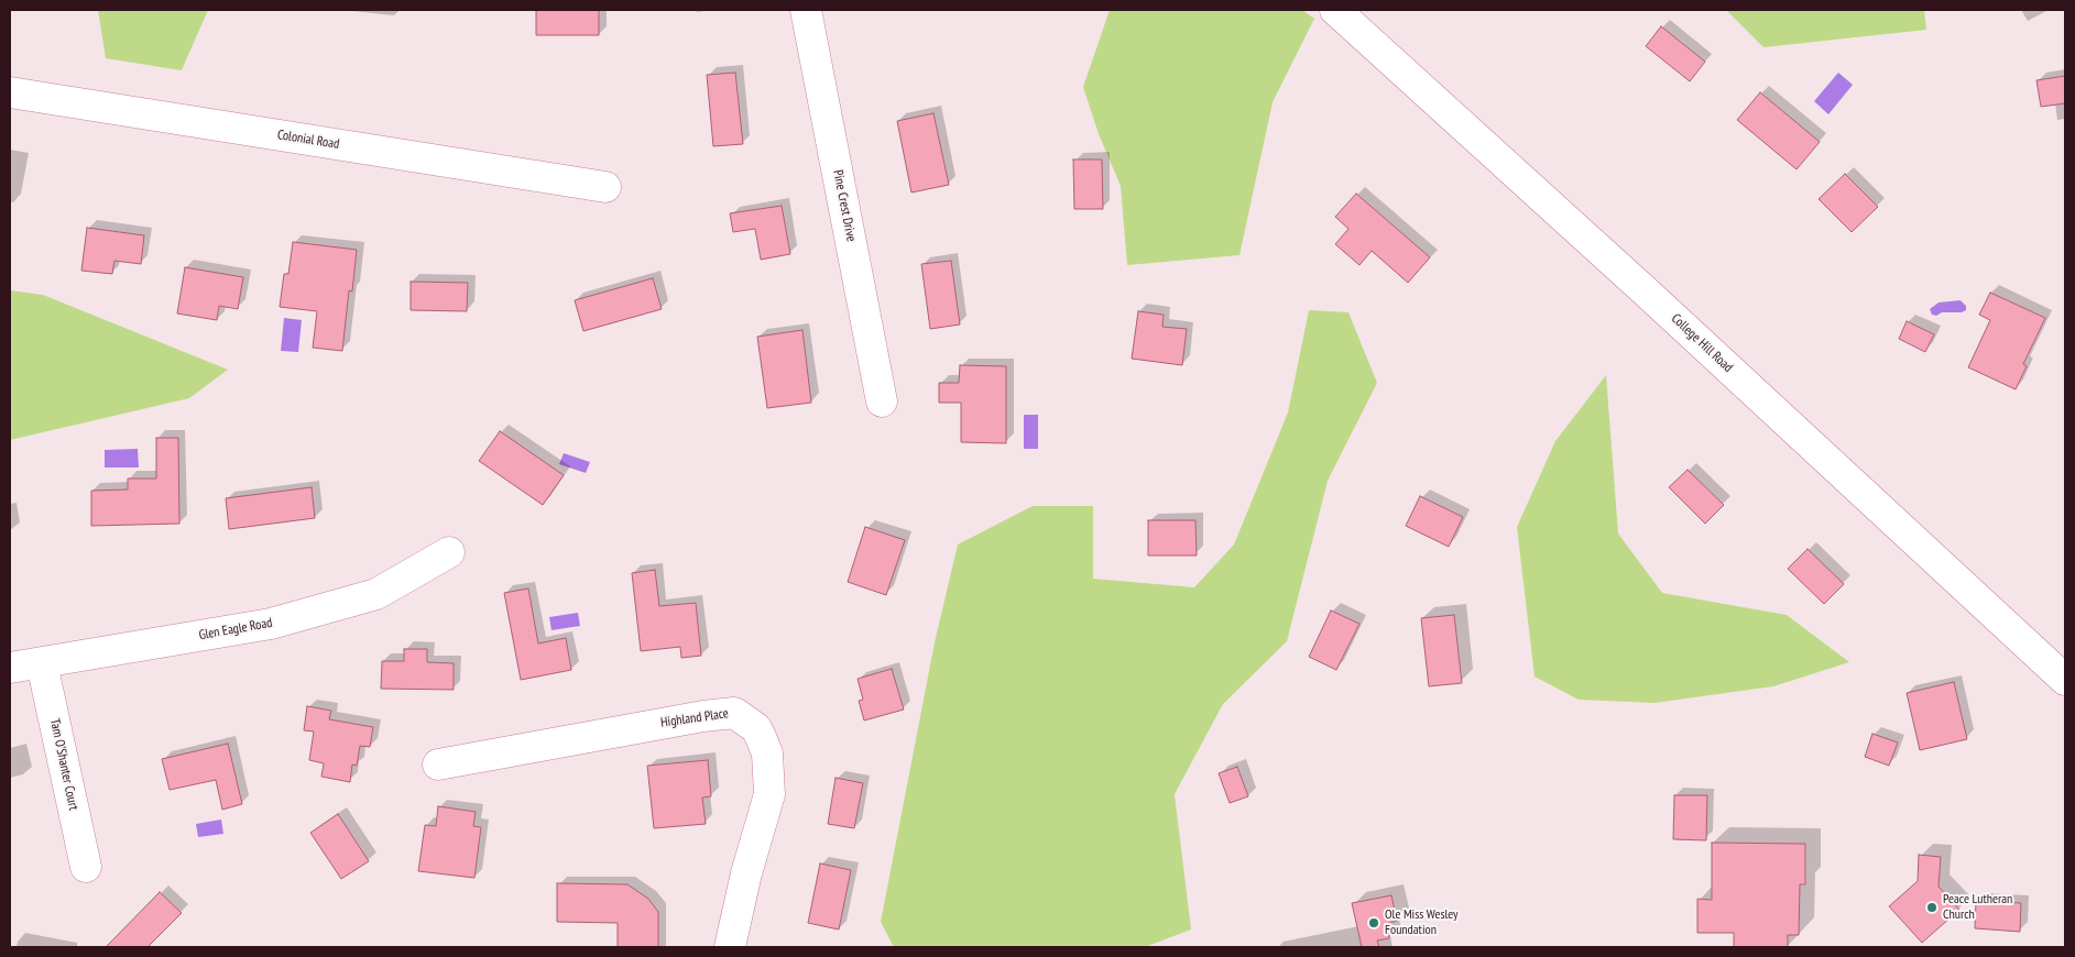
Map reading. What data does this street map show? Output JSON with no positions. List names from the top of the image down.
{
  "streets": {
    "street": [
      "Colonial Road",
      "Pine Crest Drive",
      "College Hill Road",
      "Glen Eagle Road",
      "Highland Place",
      "Tam O'Shanter Court"
    ]
  },
  "crossings": [
    ["Glen Eagle Road", "Tam O'Shanter Court"]
  ],
  "places": ["Peace Lutheran Church", "Ole Miss Wesley Foundation"]
}
